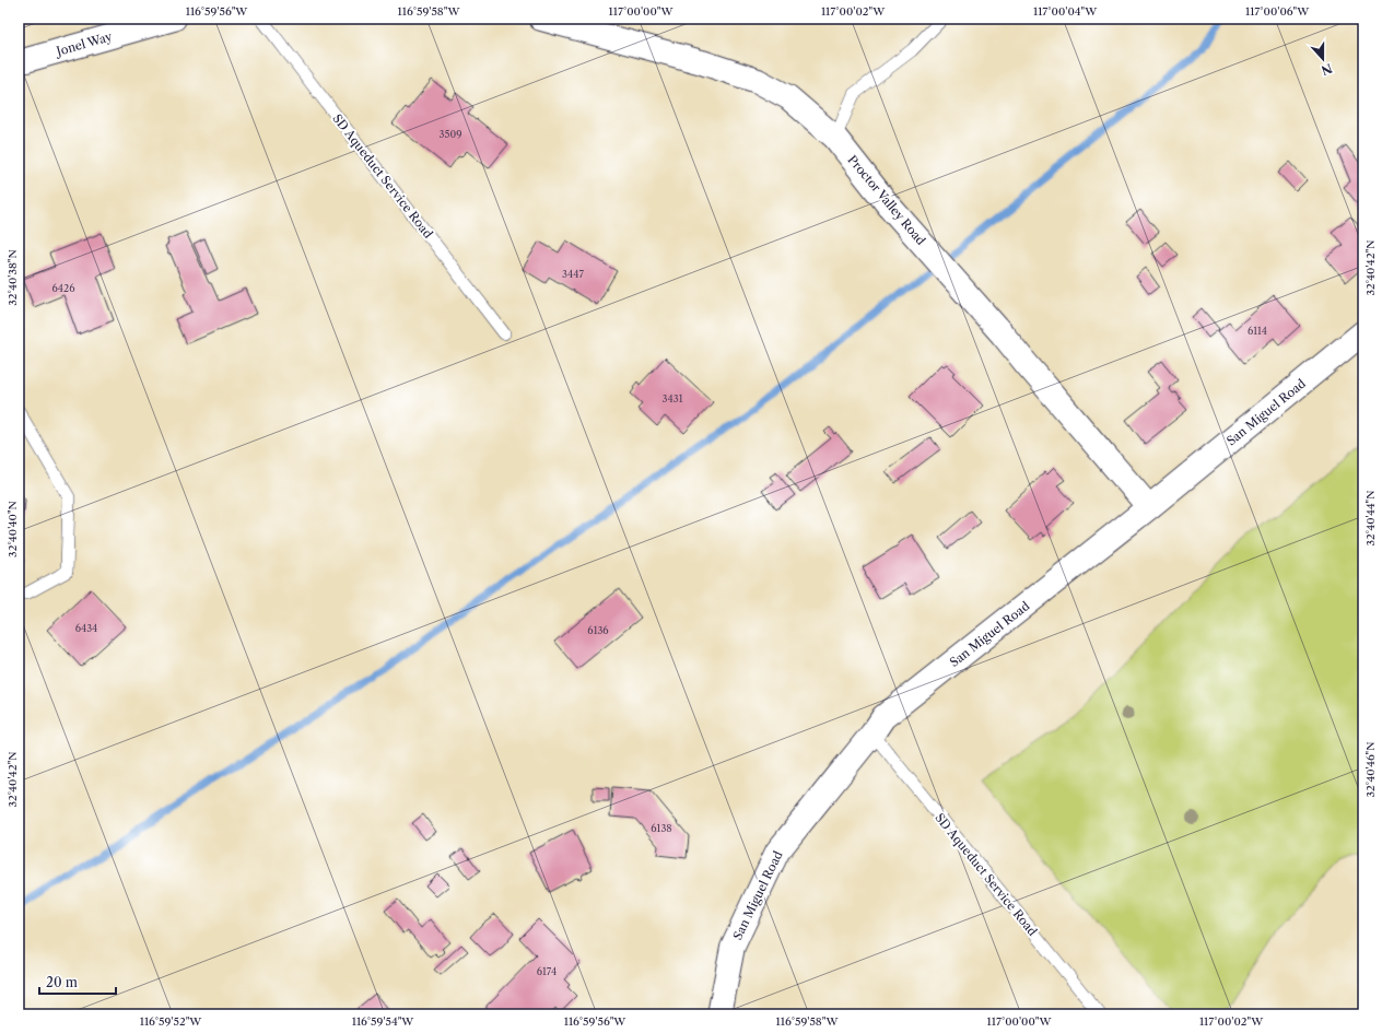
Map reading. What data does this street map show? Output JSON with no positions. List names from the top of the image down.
{
  "streets": {
    "street": ["Jonel Way", "Proctor Valley Road", "San Miguel Road"],
    "lane": ["SD Aqueduct Service Road"]
  },
  "crossings": [
    ["SD Aqueduct Service Road", "San Miguel Road"],
    ["Proctor Valley Road", "San Miguel Road"]
  ],
  "house_numbers": [
    "3509",
    "3447",
    "6426",
    "6114",
    "3431",
    "6434",
    "6136",
    "6138",
    "6174"
  ],
  "scale_bar": "20 m",
  "north": "bottom",
  "coordinates": [
    "116°59'56\"W",
    "116°59'58\"W",
    "117°00'00\"W",
    "117°00'02\"W",
    "117°00'04\"W",
    "117°00'06\"W",
    "32°40'42\"N",
    "32°40'38\"N",
    "32°40'44\"N",
    "32°40'40\"N",
    "32°40'46\"N",
    "116°59'52\"W",
    "116°59'54\"W"
  ]
}
